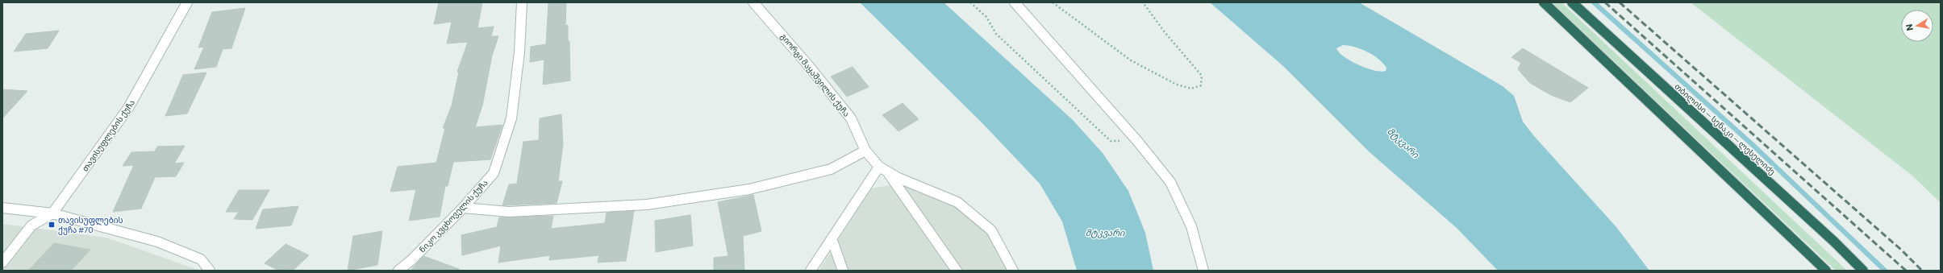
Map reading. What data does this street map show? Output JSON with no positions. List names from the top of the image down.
{
  "streets": {
    "highway": ["თბილისი — სენაკი — ლესელიძე"],
    "street": ["გიორგი მაყაშვილის ქუჩა", "თავისუფლების ქუჩა", "ნიკო კვცხოველის ქუჩა"]
  },
  "water": ["მტკვარი"],
  "places": {
    "transit": ["თავისუფლების ქუჩა #70"]
  },
  "north": "left"
}
